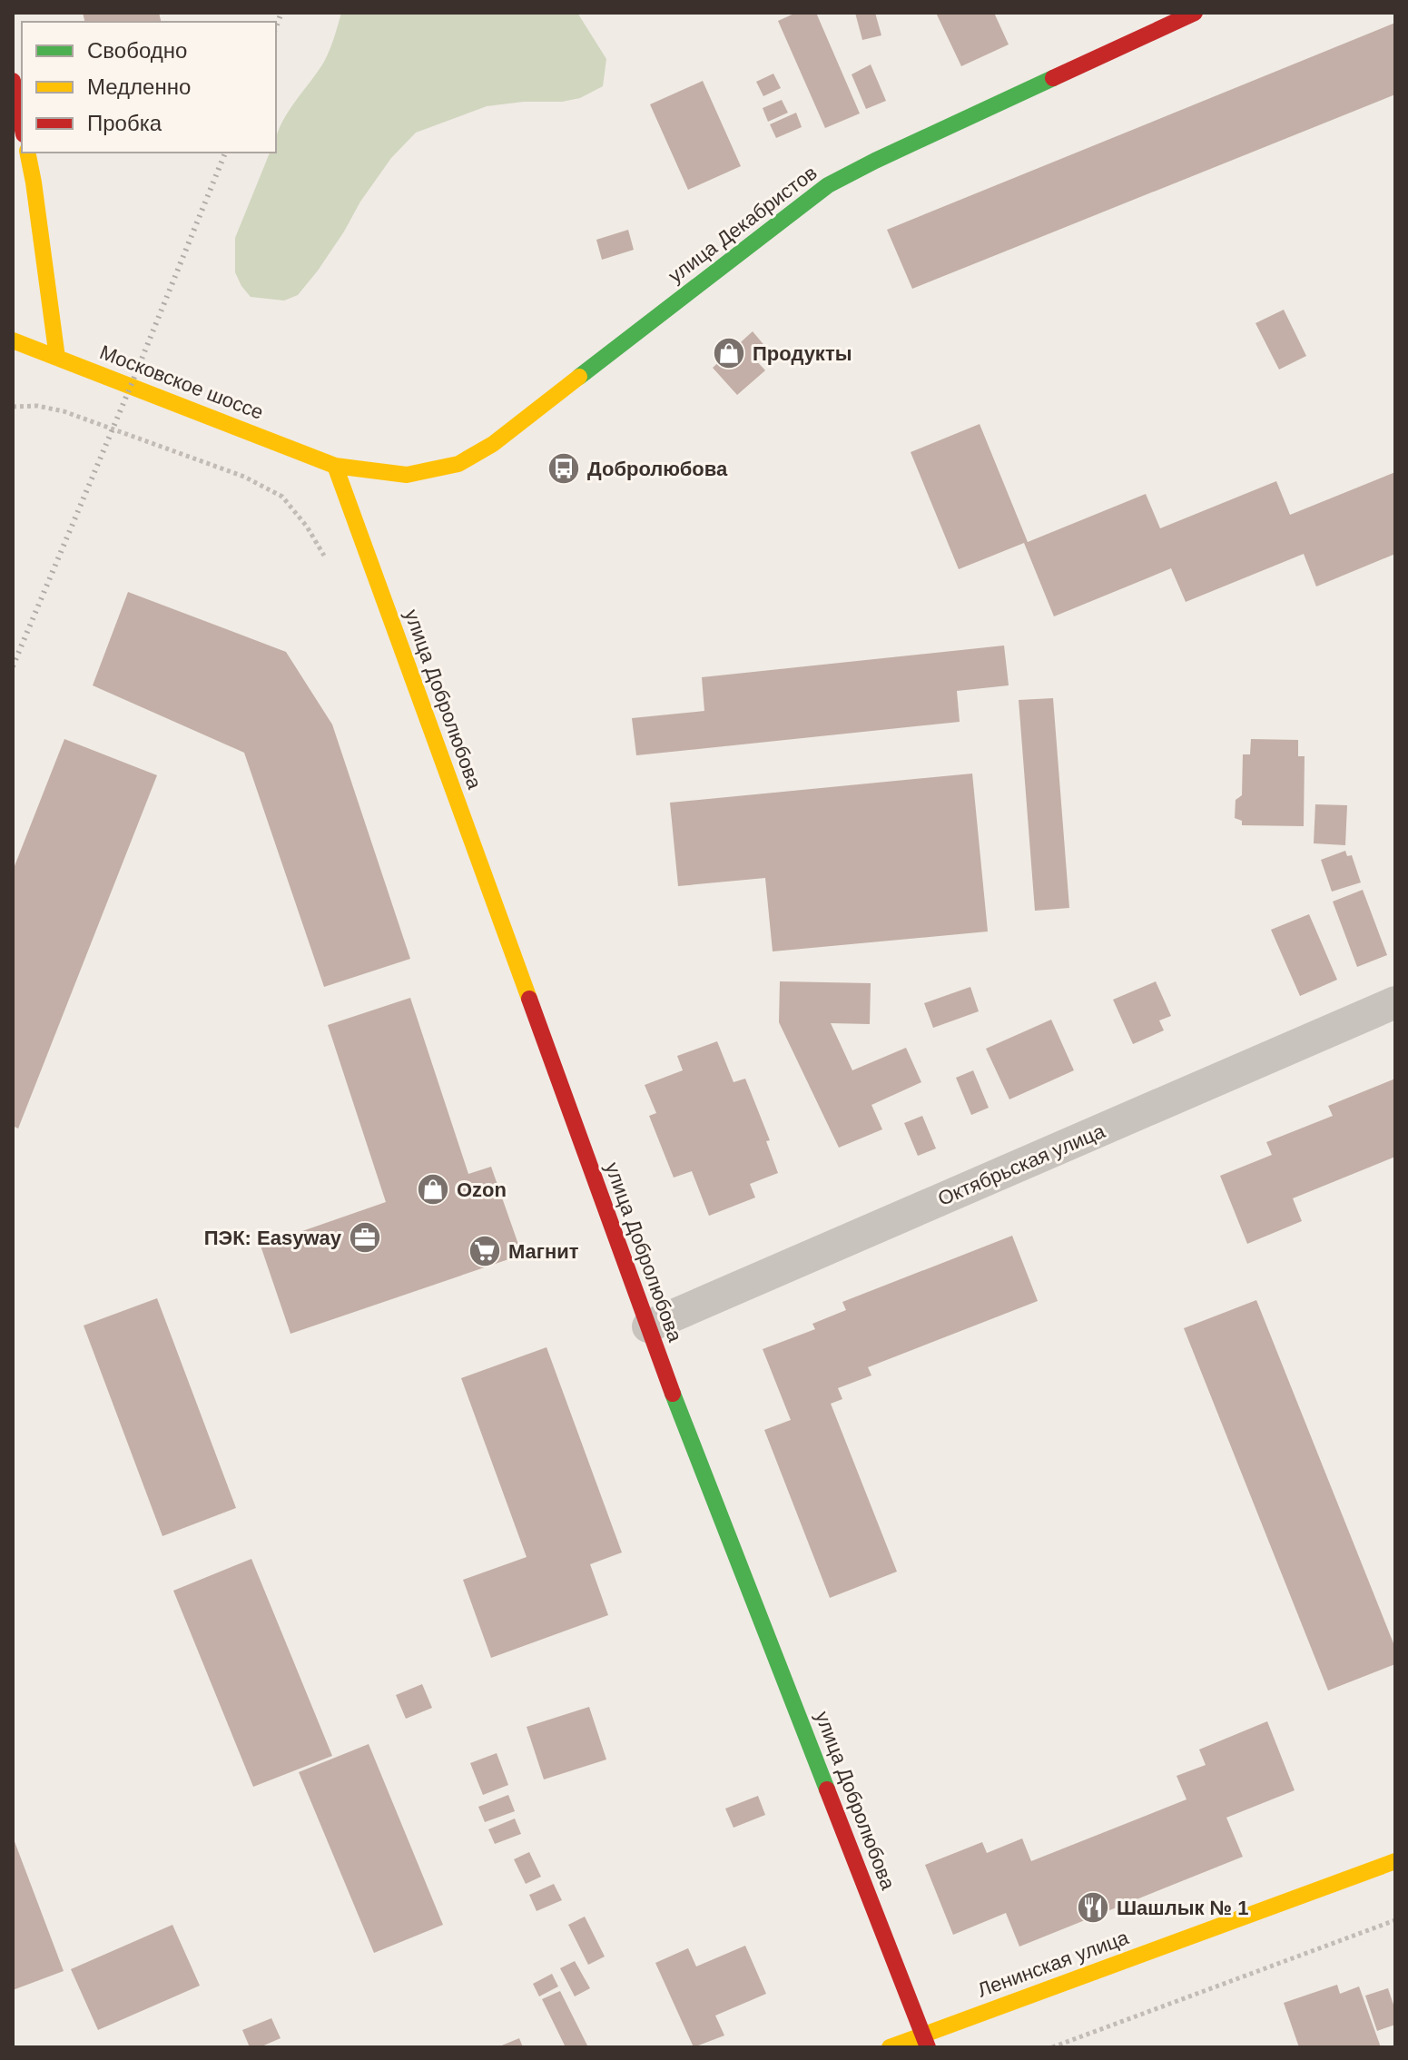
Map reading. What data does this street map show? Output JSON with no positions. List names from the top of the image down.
{
  "streets": {
    "street": [
      "улица Декабристов",
      "Московское шоссе",
      "улица Добролюбова",
      "Октябрьская улица",
      "Ленинская улица"
    ]
  },
  "crossings": [
    ["улица Декабристов", "Московское шоссе"],
    ["улица Декабристов", "улица Добролюбова"],
    ["Московское шоссе", "улица Добролюбова"],
    ["улица Добролюбова", "Октябрьская улица"],
    ["улица Добролюбова", "Ленинская улица"]
  ],
  "places": {
    "shop": ["Продукты", "Ozon"],
    "bus stop": ["Добролюбова"],
    "office": ["ПЭК: Easyway"],
    "supermarket": ["Магнит"],
    "restaurant": ["Шашлык № 1"]
  },
  "legend": ["Свободно", "Медленно", "Пробка"]
}
